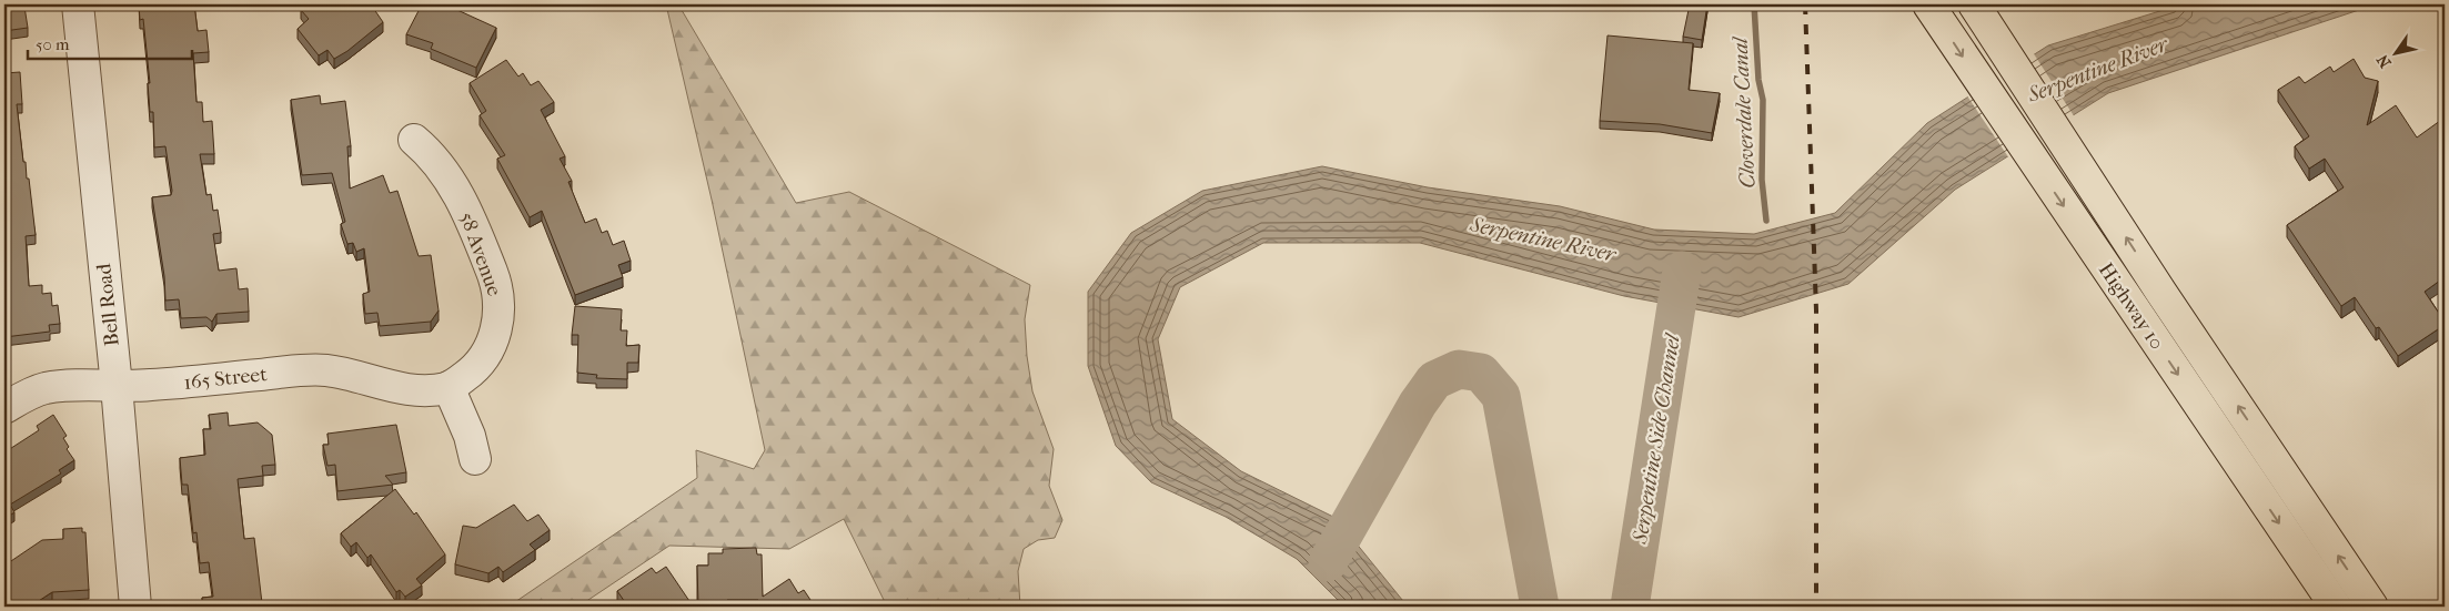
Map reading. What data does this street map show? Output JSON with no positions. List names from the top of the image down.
{
  "streets": {
    "highway": ["Highway 10"],
    "street": ["58 Avenue", "Bell Road", "165 Street"]
  },
  "crossings": [
    ["58 Avenue", "165 Street"],
    ["Bell Road", "165 Street"]
  ],
  "water": ["Serpentine River", "Cloverdale Canal", "Serpentine Side Channel"],
  "scale_bar": "50 m",
  "north": "bottom left"
}
